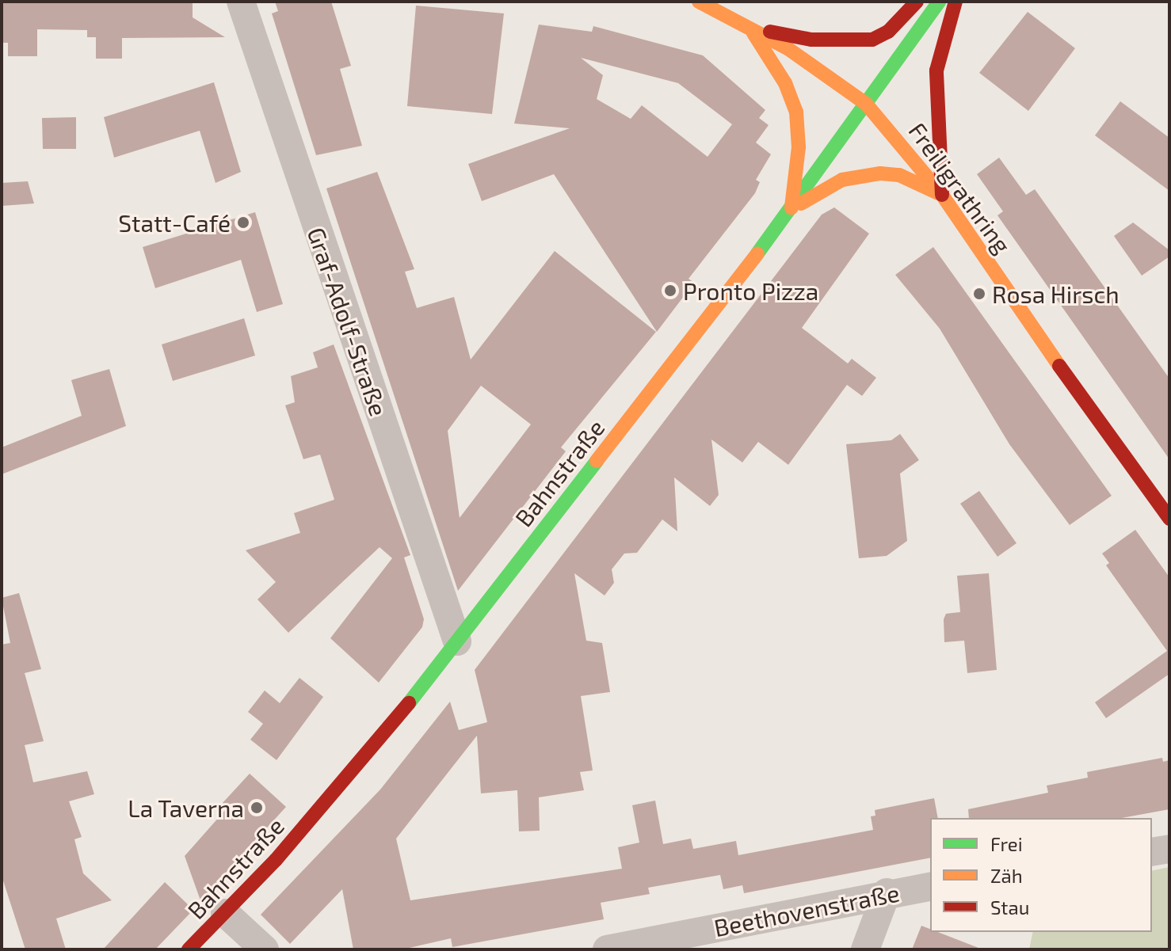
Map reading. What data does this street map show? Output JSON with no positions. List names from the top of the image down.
{
  "streets": {
    "street": [
      "Freiligrathring",
      "Graf-Adolf-Straße",
      "Bahnstraße",
      "Beethovenstraße"
    ]
  },
  "crossings": [
    ["Freiligrathring", "Bahnstraße"],
    ["Graf-Adolf-Straße", "Bahnstraße"]
  ],
  "places": [
    "Statt-Café",
    "Pronto Pizza",
    "Rosa Hirsch",
    "La Taverna"
  ],
  "legend": ["Frei", "Zäh", "Stau"]
}
